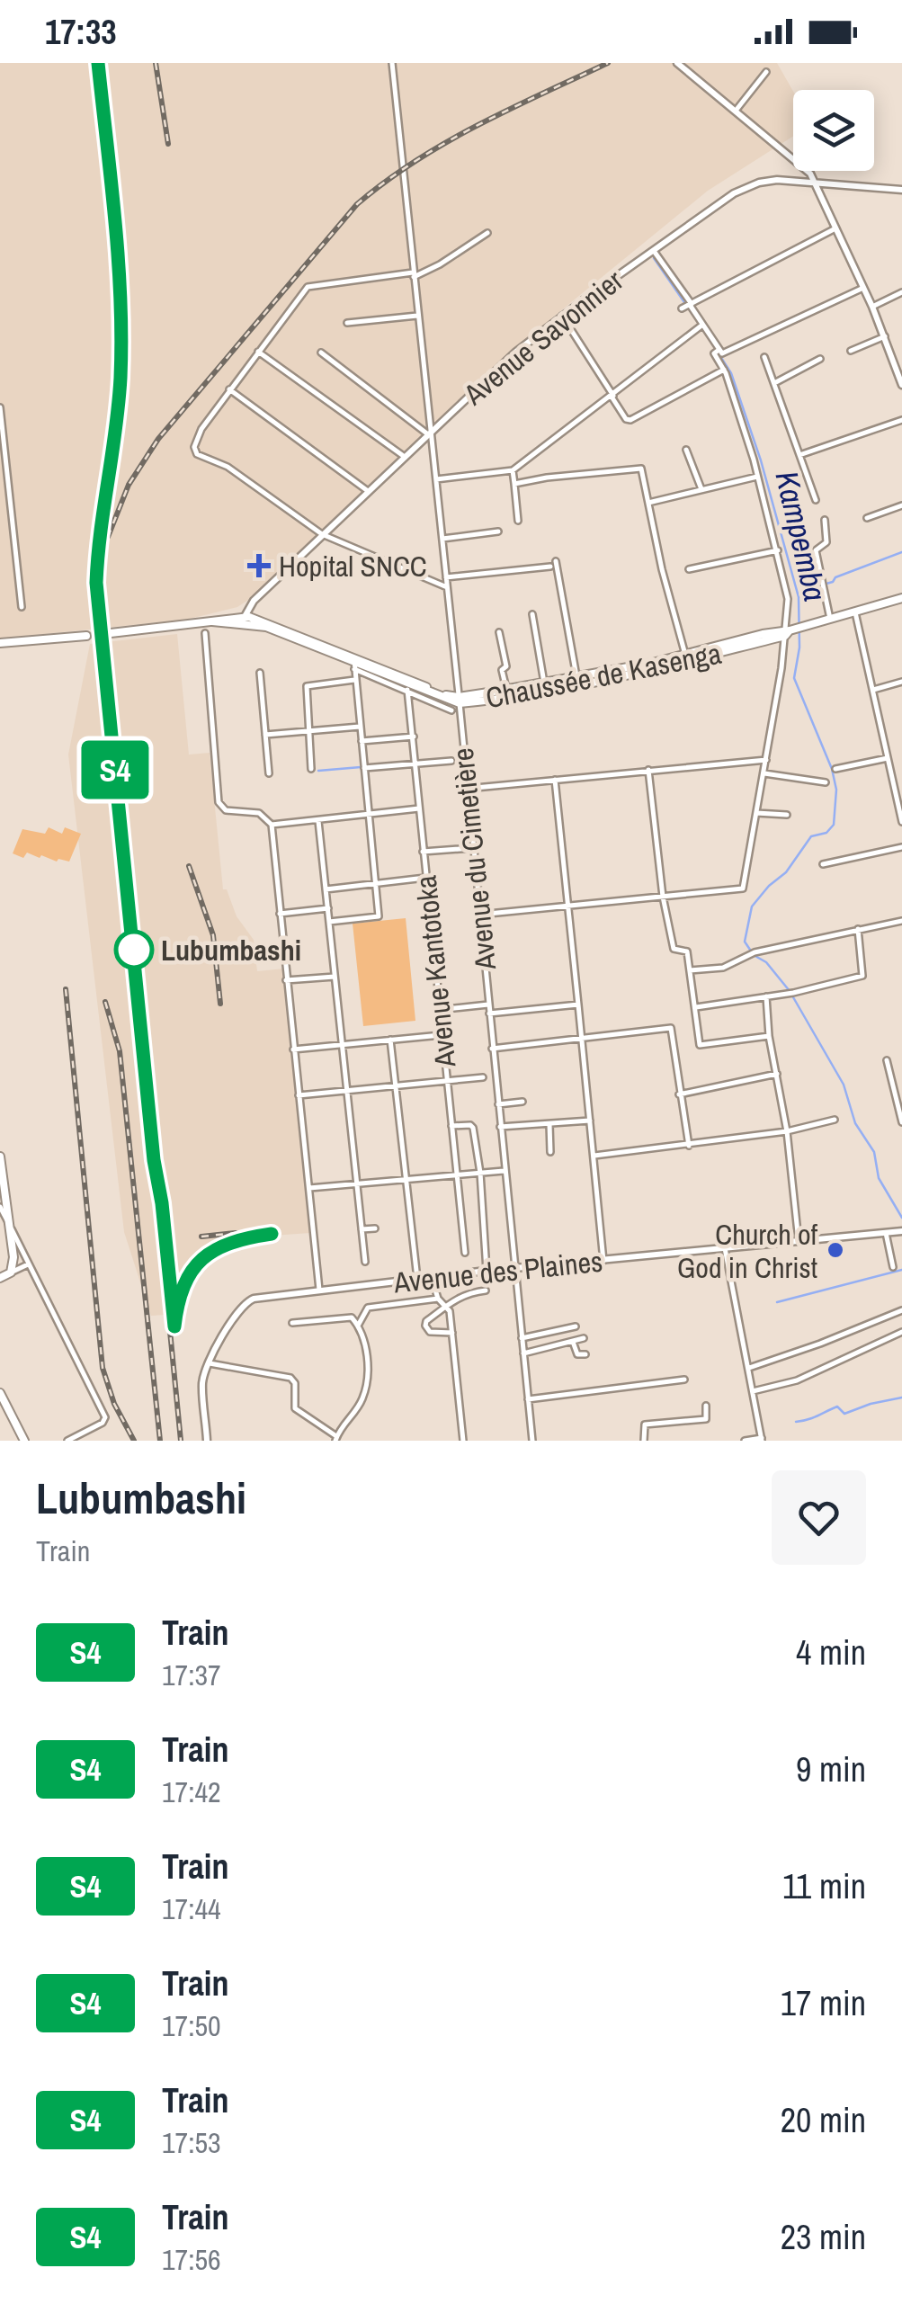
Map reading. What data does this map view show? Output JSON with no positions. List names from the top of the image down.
{
  "streets": {
    "main road": ["Chaussée de Kasenga"],
    "street": [
      "Avenue Savonnier",
      "Avenue du Cimetière",
      "Avenue Kantotoka",
      "Avenue des Plaines"
    ]
  },
  "crossings": [
    ["Avenue Savonnier", "Chaussée de Kasenga"],
    ["Avenue Savonnier", "Avenue du Cimetière"],
    ["Chaussée de Kasenga", "Avenue du Cimetière"],
    ["Avenue du Cimetière", "Avenue des Plaines"]
  ],
  "water": ["Kampemba"],
  "places": {
    "health": ["Hopital SNCC"],
    "other": ["Lubumbashi", "Church of God in Christ"]
  },
  "page": {
    "status": "17:33",
    "on_map": "S4",
    "heading": ["Lubumbashi", "Train"],
    "list": [
      {
        "mark": "S4",
        "name": "Train",
        "note": "17:37",
        "value": "4 min"
      },
      {
        "mark": "S4",
        "name": "Train",
        "note": "17:42",
        "value": "9 min"
      },
      {
        "mark": "S4",
        "name": "Train",
        "note": "17:44",
        "value": "11 min"
      },
      {
        "mark": "S4",
        "name": "Train",
        "note": "17:50",
        "value": "17 min"
      },
      {
        "mark": "S4",
        "name": "Train",
        "note": "17:53",
        "value": "20 min"
      },
      {
        "mark": "S4",
        "name": "Train",
        "note": "17:56",
        "value": "23 min"
      }
    ]
  }
}
